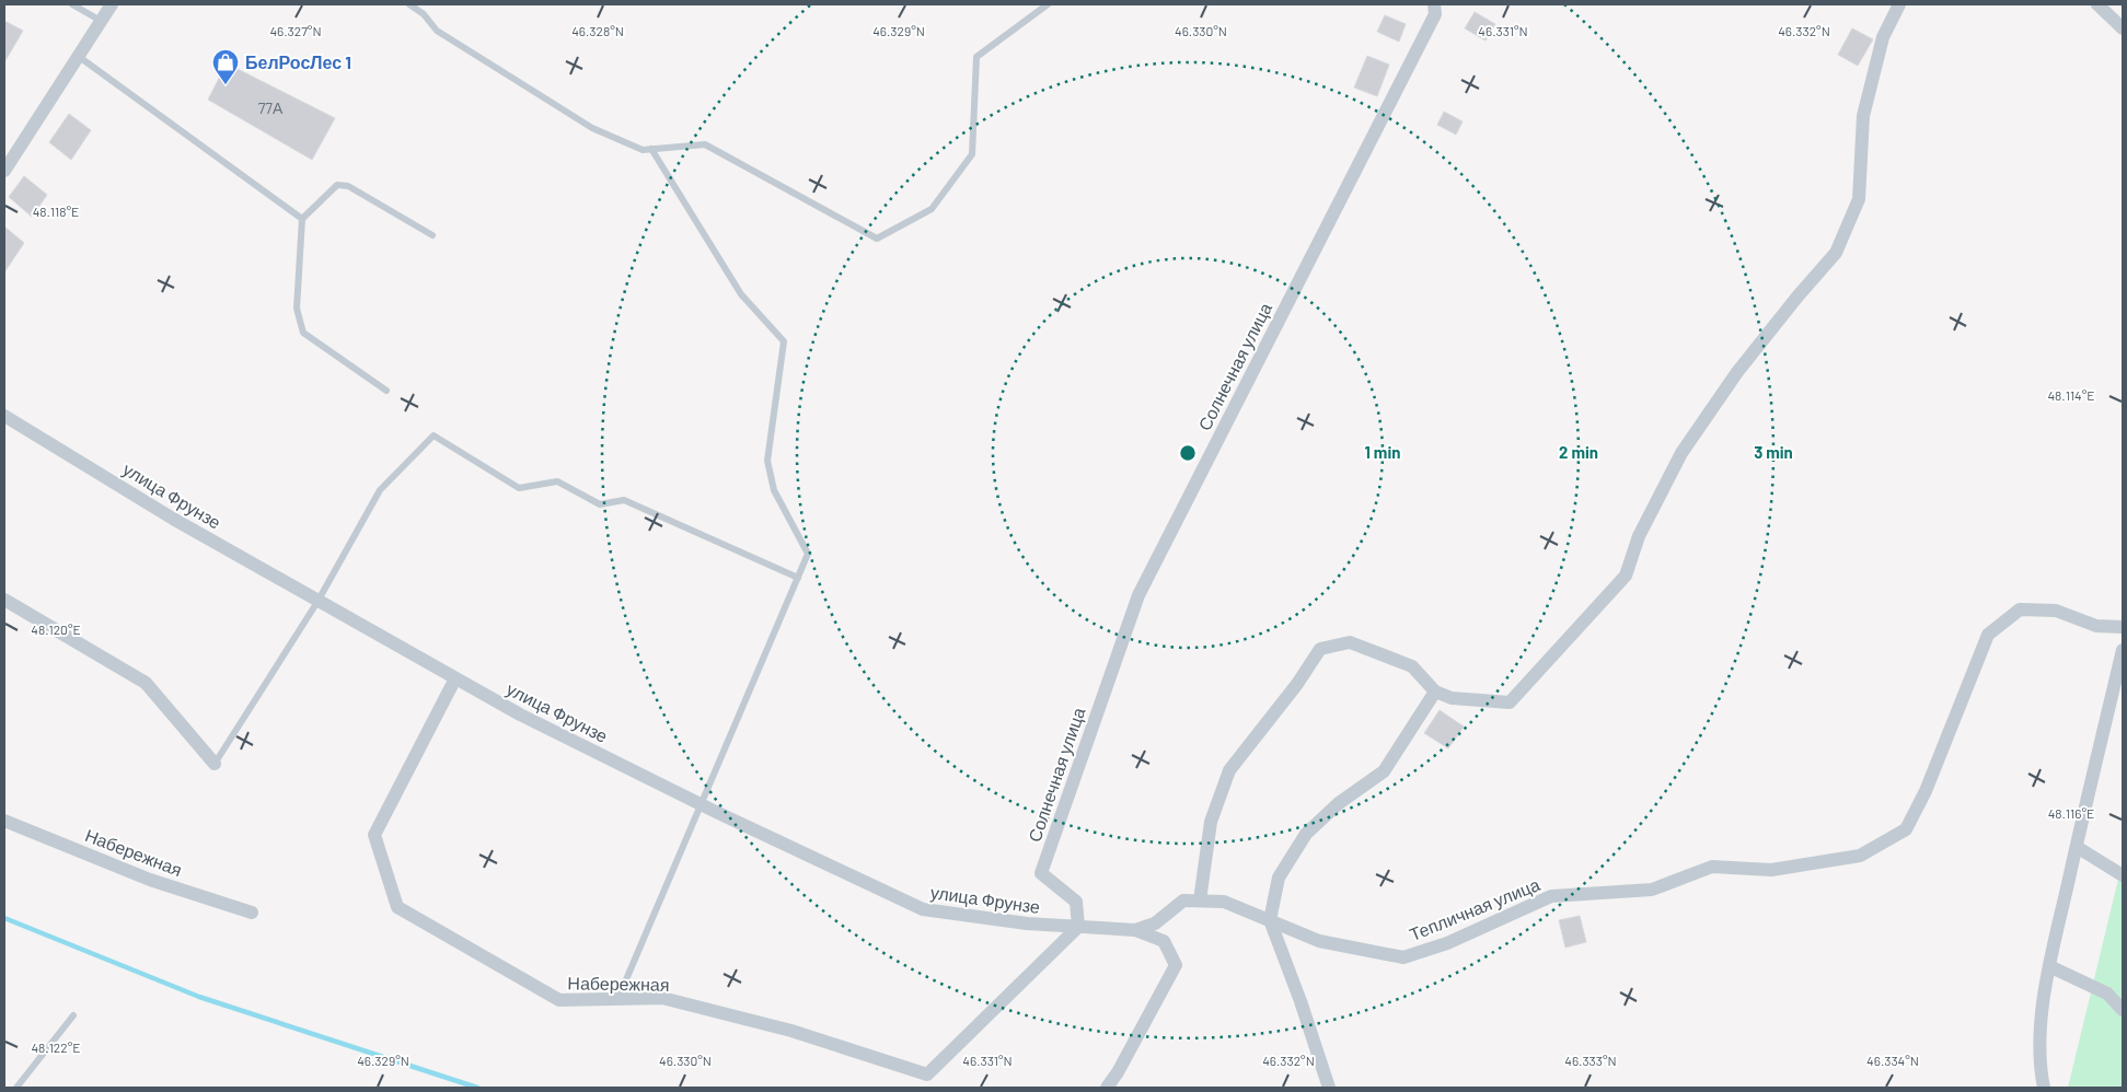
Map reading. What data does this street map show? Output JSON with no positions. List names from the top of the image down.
{
  "streets": {
    "street": [
      "Солнечная улица",
      "улица Фрунзе",
      "Набережная",
      "Тепличная улица"
    ]
  },
  "crossings": [
    ["Солнечная улица", "улица Фрунзе"],
    ["Солнечная улица", "Набережная"],
    ["улица Фрунзе", "Набережная"],
    ["улица Фрунзе", "Тепличная улица"]
  ],
  "places": {
    "shop": ["БелРосЛес 1"]
  },
  "house_numbers": ["77А"],
  "coordinates": [
    "46.327°N",
    "46.328°N",
    "46.329°N",
    "46.330°N",
    "46.331°N",
    "46.332°N",
    "48.118°E",
    "48.114°E",
    "48.120°E",
    "48.116°E",
    "48.122°E",
    "46.333°N",
    "46.334°N"
  ],
  "rings": ["1 min", "2 min", "3 min"]
}
